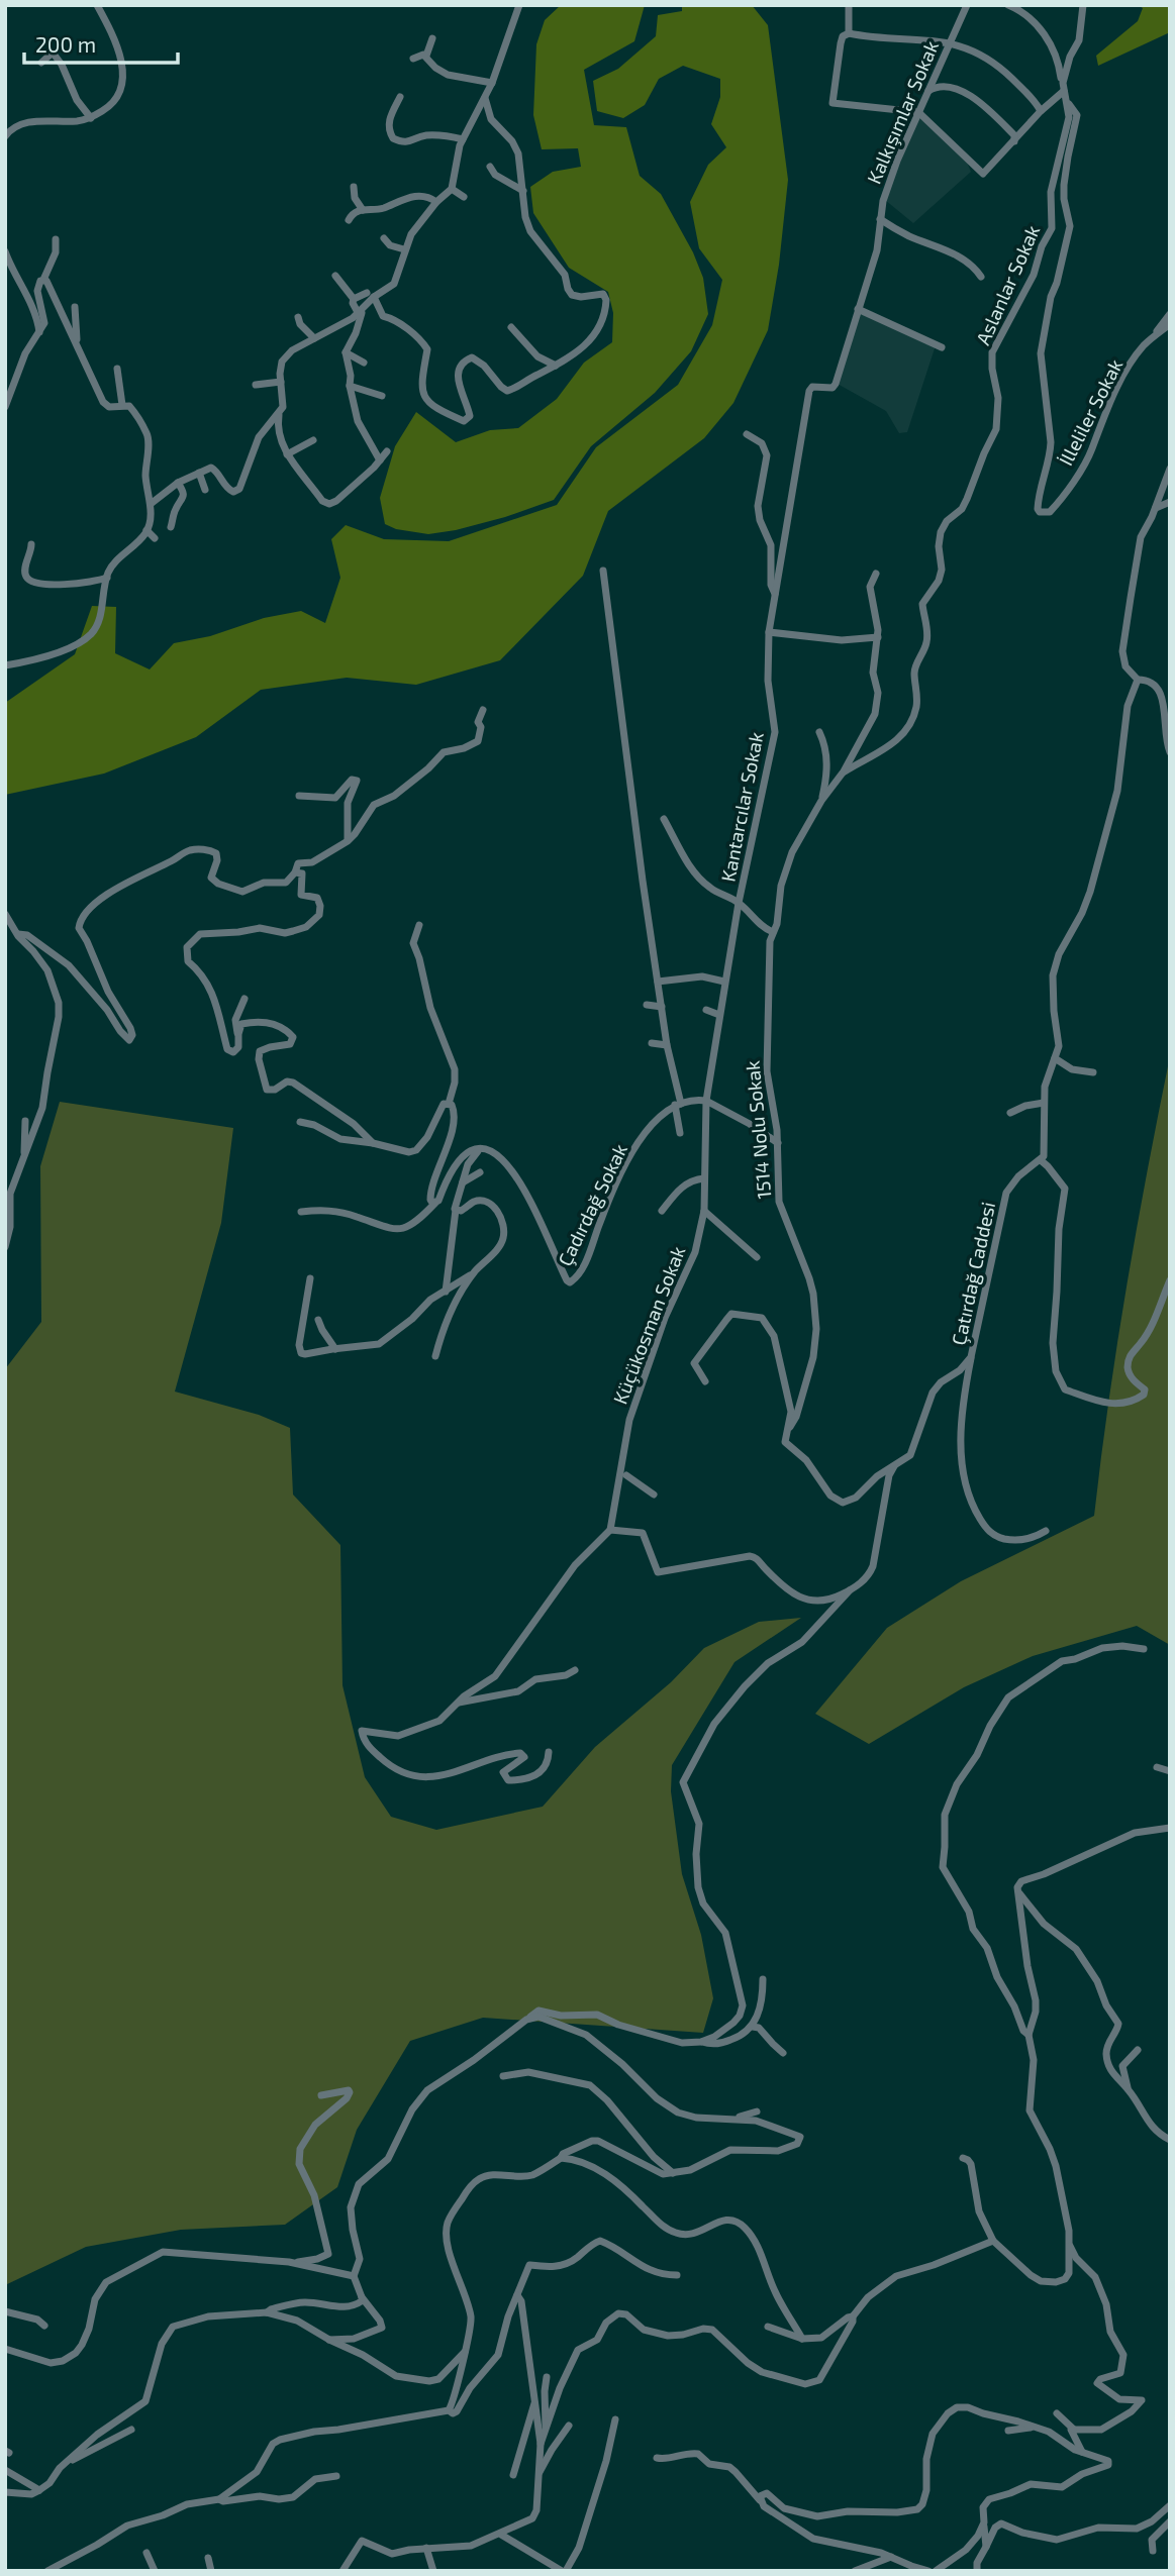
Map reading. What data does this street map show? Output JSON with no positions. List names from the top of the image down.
{
  "streets": {
    "street": [
      "Kalkışımlar Sokak",
      "Aslanlar Sokak",
      "İlleliler Sokak",
      "Kantarcılar Sokak",
      "1514 Nolu Sokak",
      "Çadırdağ Sokak",
      "Çatırdağ Caddesi",
      "Küçükosman Sokak"
    ]
  },
  "crossings": [
    ["Kalkışımlar Sokak", "Kantarcılar Sokak"],
    ["Aslanlar Sokak", "İlleliler Sokak"],
    ["Aslanlar Sokak", "1514 Nolu Sokak"],
    ["Kantarcılar Sokak", "Küçükosman Sokak"],
    ["1514 Nolu Sokak", "Çatırdağ Caddesi"]
  ],
  "scale_bar": "200 m"
}
